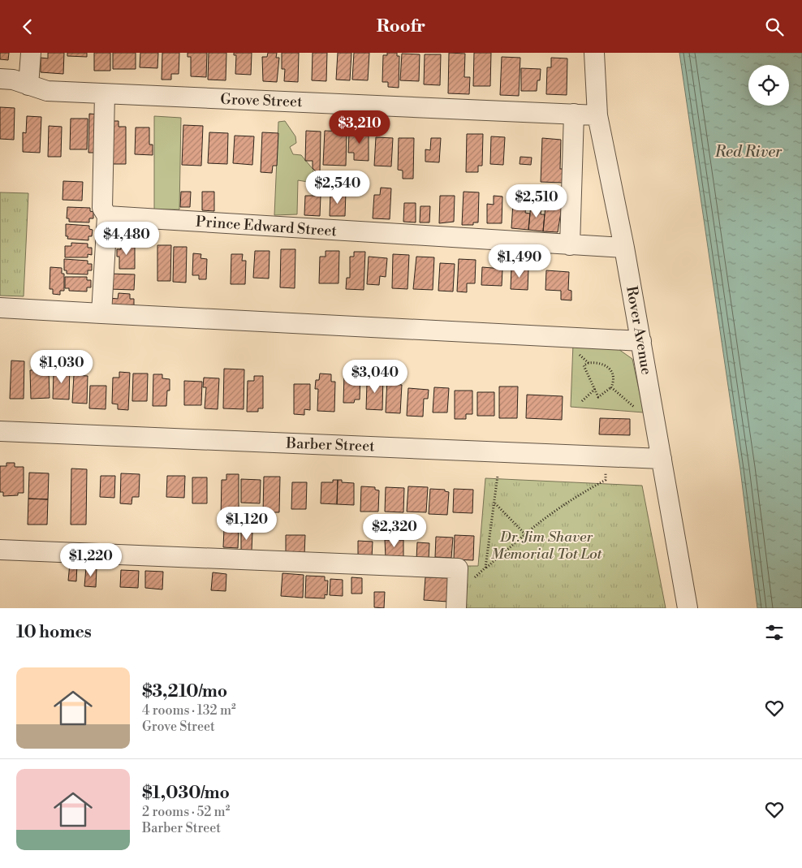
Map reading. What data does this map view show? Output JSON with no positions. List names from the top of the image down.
{
  "streets": {
    "street": [
      "Grove Street",
      "Prince Edward Street",
      "Rover Avenue",
      "Barber Street"
    ]
  },
  "crossings": [
    ["Grove Street", "Rover Avenue"],
    ["Prince Edward Street", "Rover Avenue"],
    ["Rover Avenue", "Barber Street"]
  ],
  "water": ["Red River"],
  "parks": ["Dr. Jim Shaver Memorial Tot Lot"],
  "page": {
    "header": "Roofr",
    "price": [
      "$3,210",
      "$2,540",
      "$2,510",
      "$4,480",
      "$1,490",
      "$1,030",
      "$3,040",
      "$1,120",
      "$2,320",
      "$1,220"
    ],
    "heading": "10 homes",
    "list": [
      {
        "name": "$3,210/mo",
        "note": "4 rooms · 132 m² · Grove Street"
      },
      {
        "name": "$1,030/mo",
        "note": "2 rooms · 52 m² · Barber Street"
      }
    ]
  }
}
